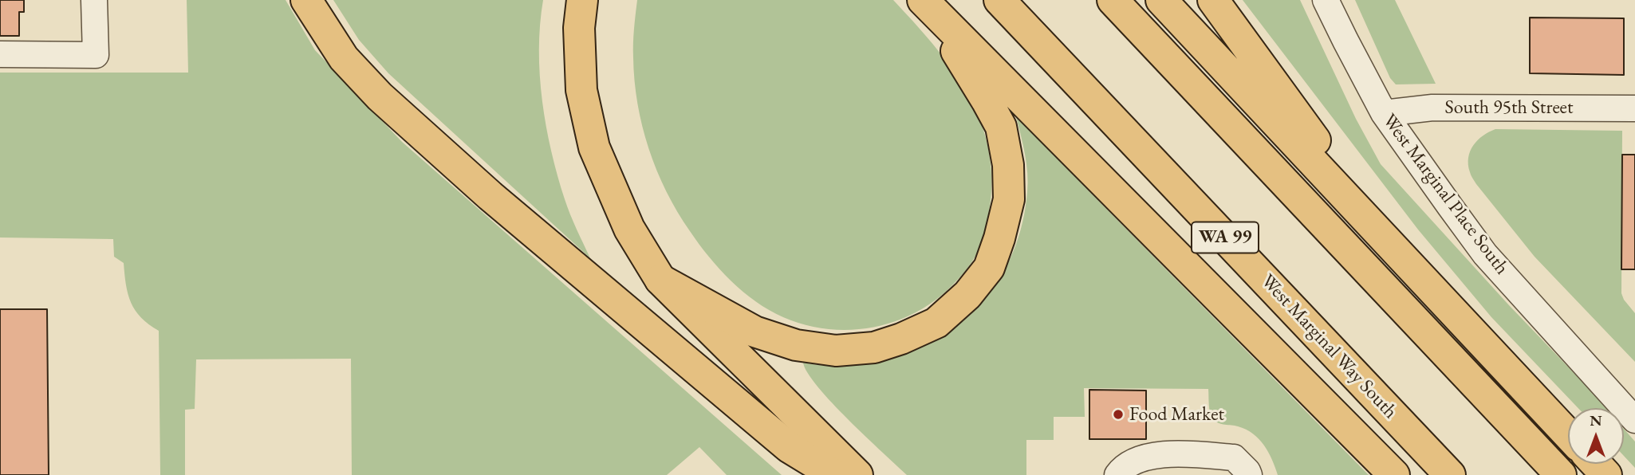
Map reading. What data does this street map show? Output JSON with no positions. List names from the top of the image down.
{
  "streets": {
    "main road": ["WA 99", "West Marginal Way South"],
    "street": ["South 95th Street", "West Marginal Place South"]
  },
  "crossings": [
    ["South 95th Street", "West Marginal Place South"]
  ],
  "places": ["Food Market"],
  "north": "top"
}
